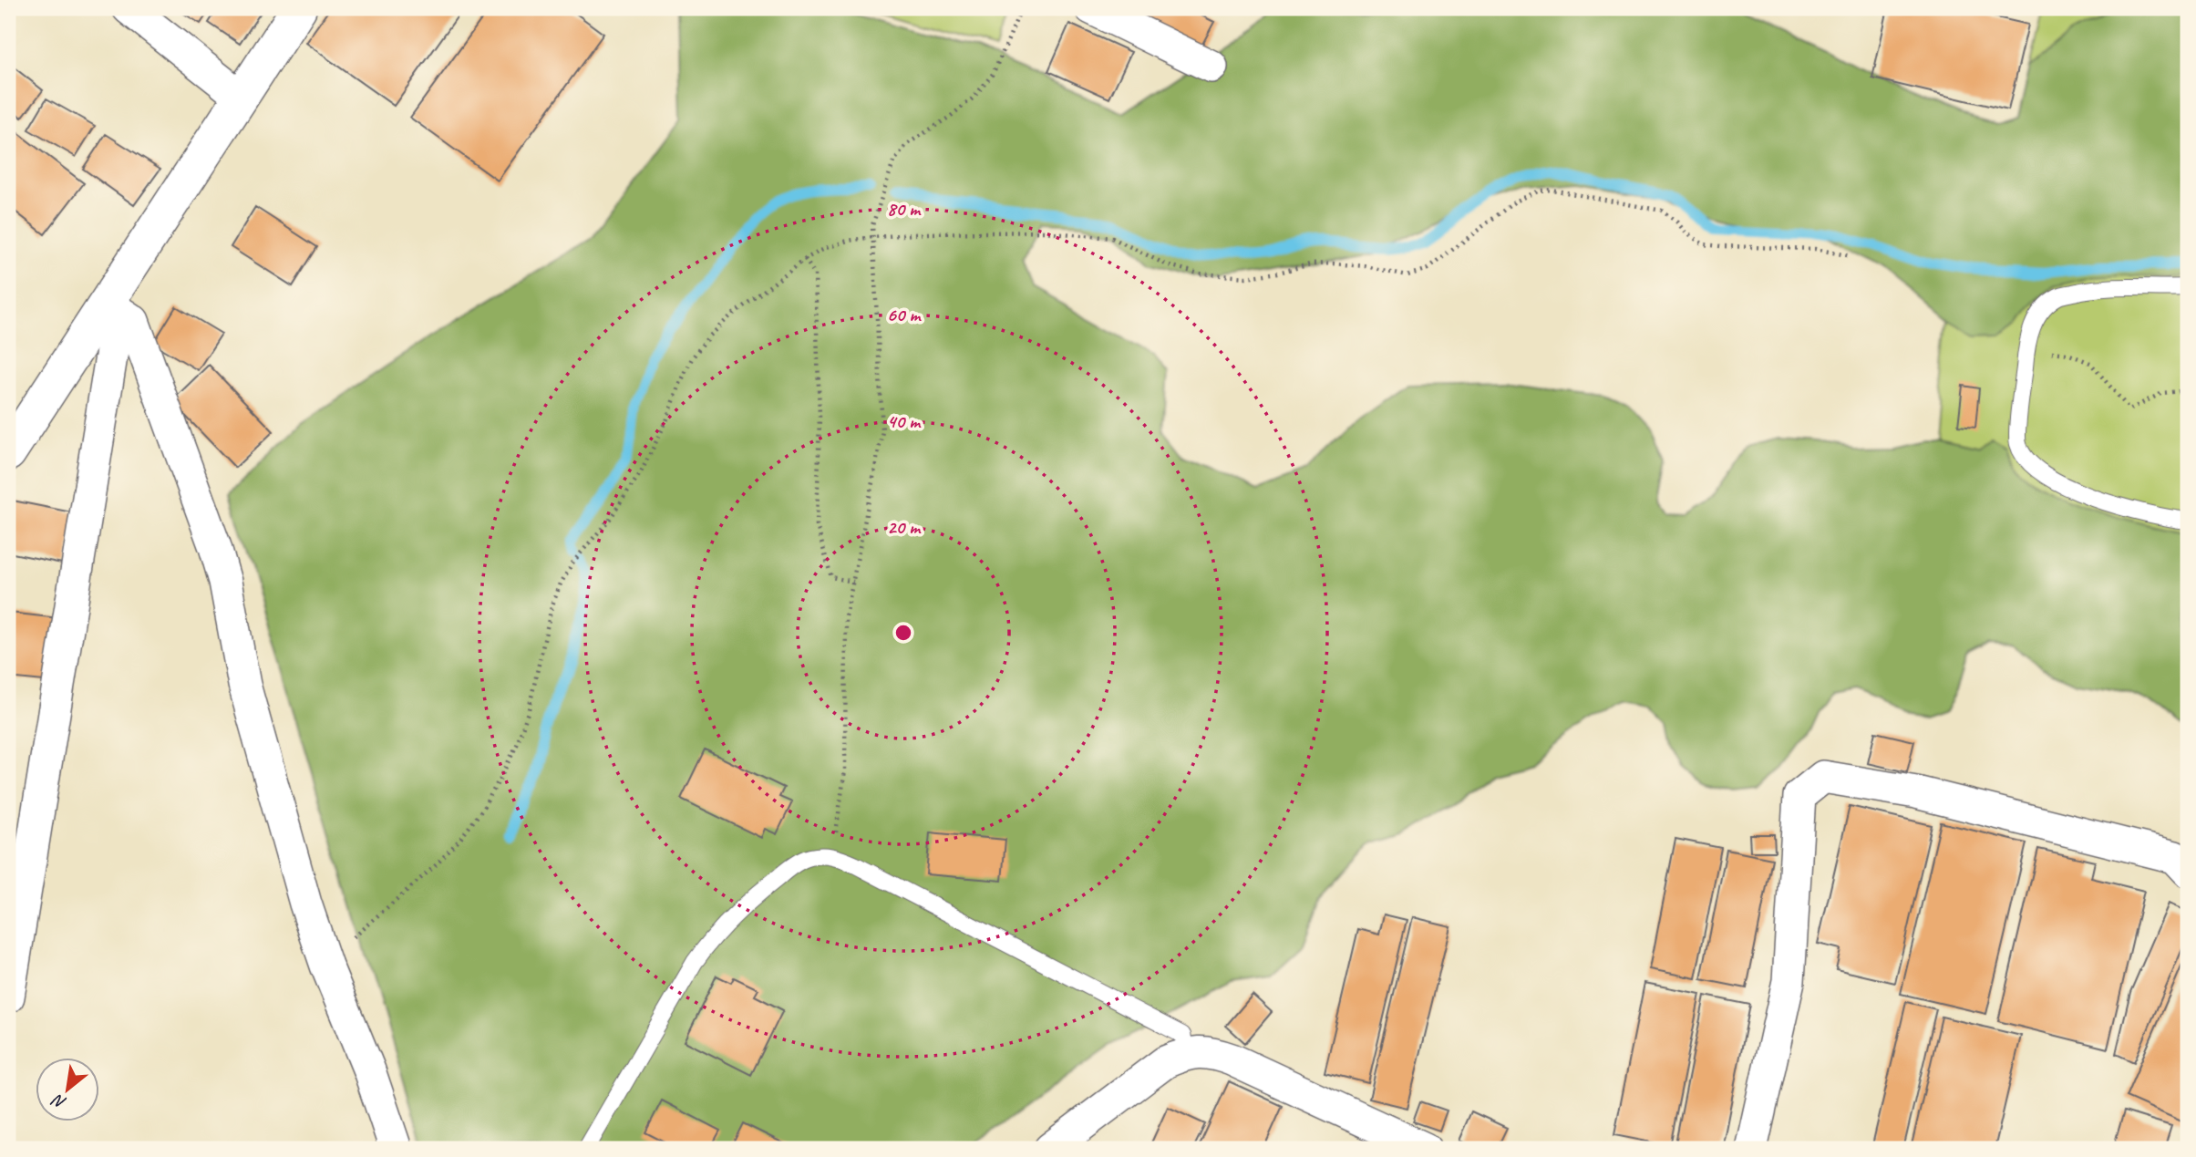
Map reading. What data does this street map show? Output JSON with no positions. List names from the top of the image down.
{
  "north": "bottom left",
  "rings": [
    "80 m",
    "60 m",
    "40 m",
    "20 m"
  ]
}
